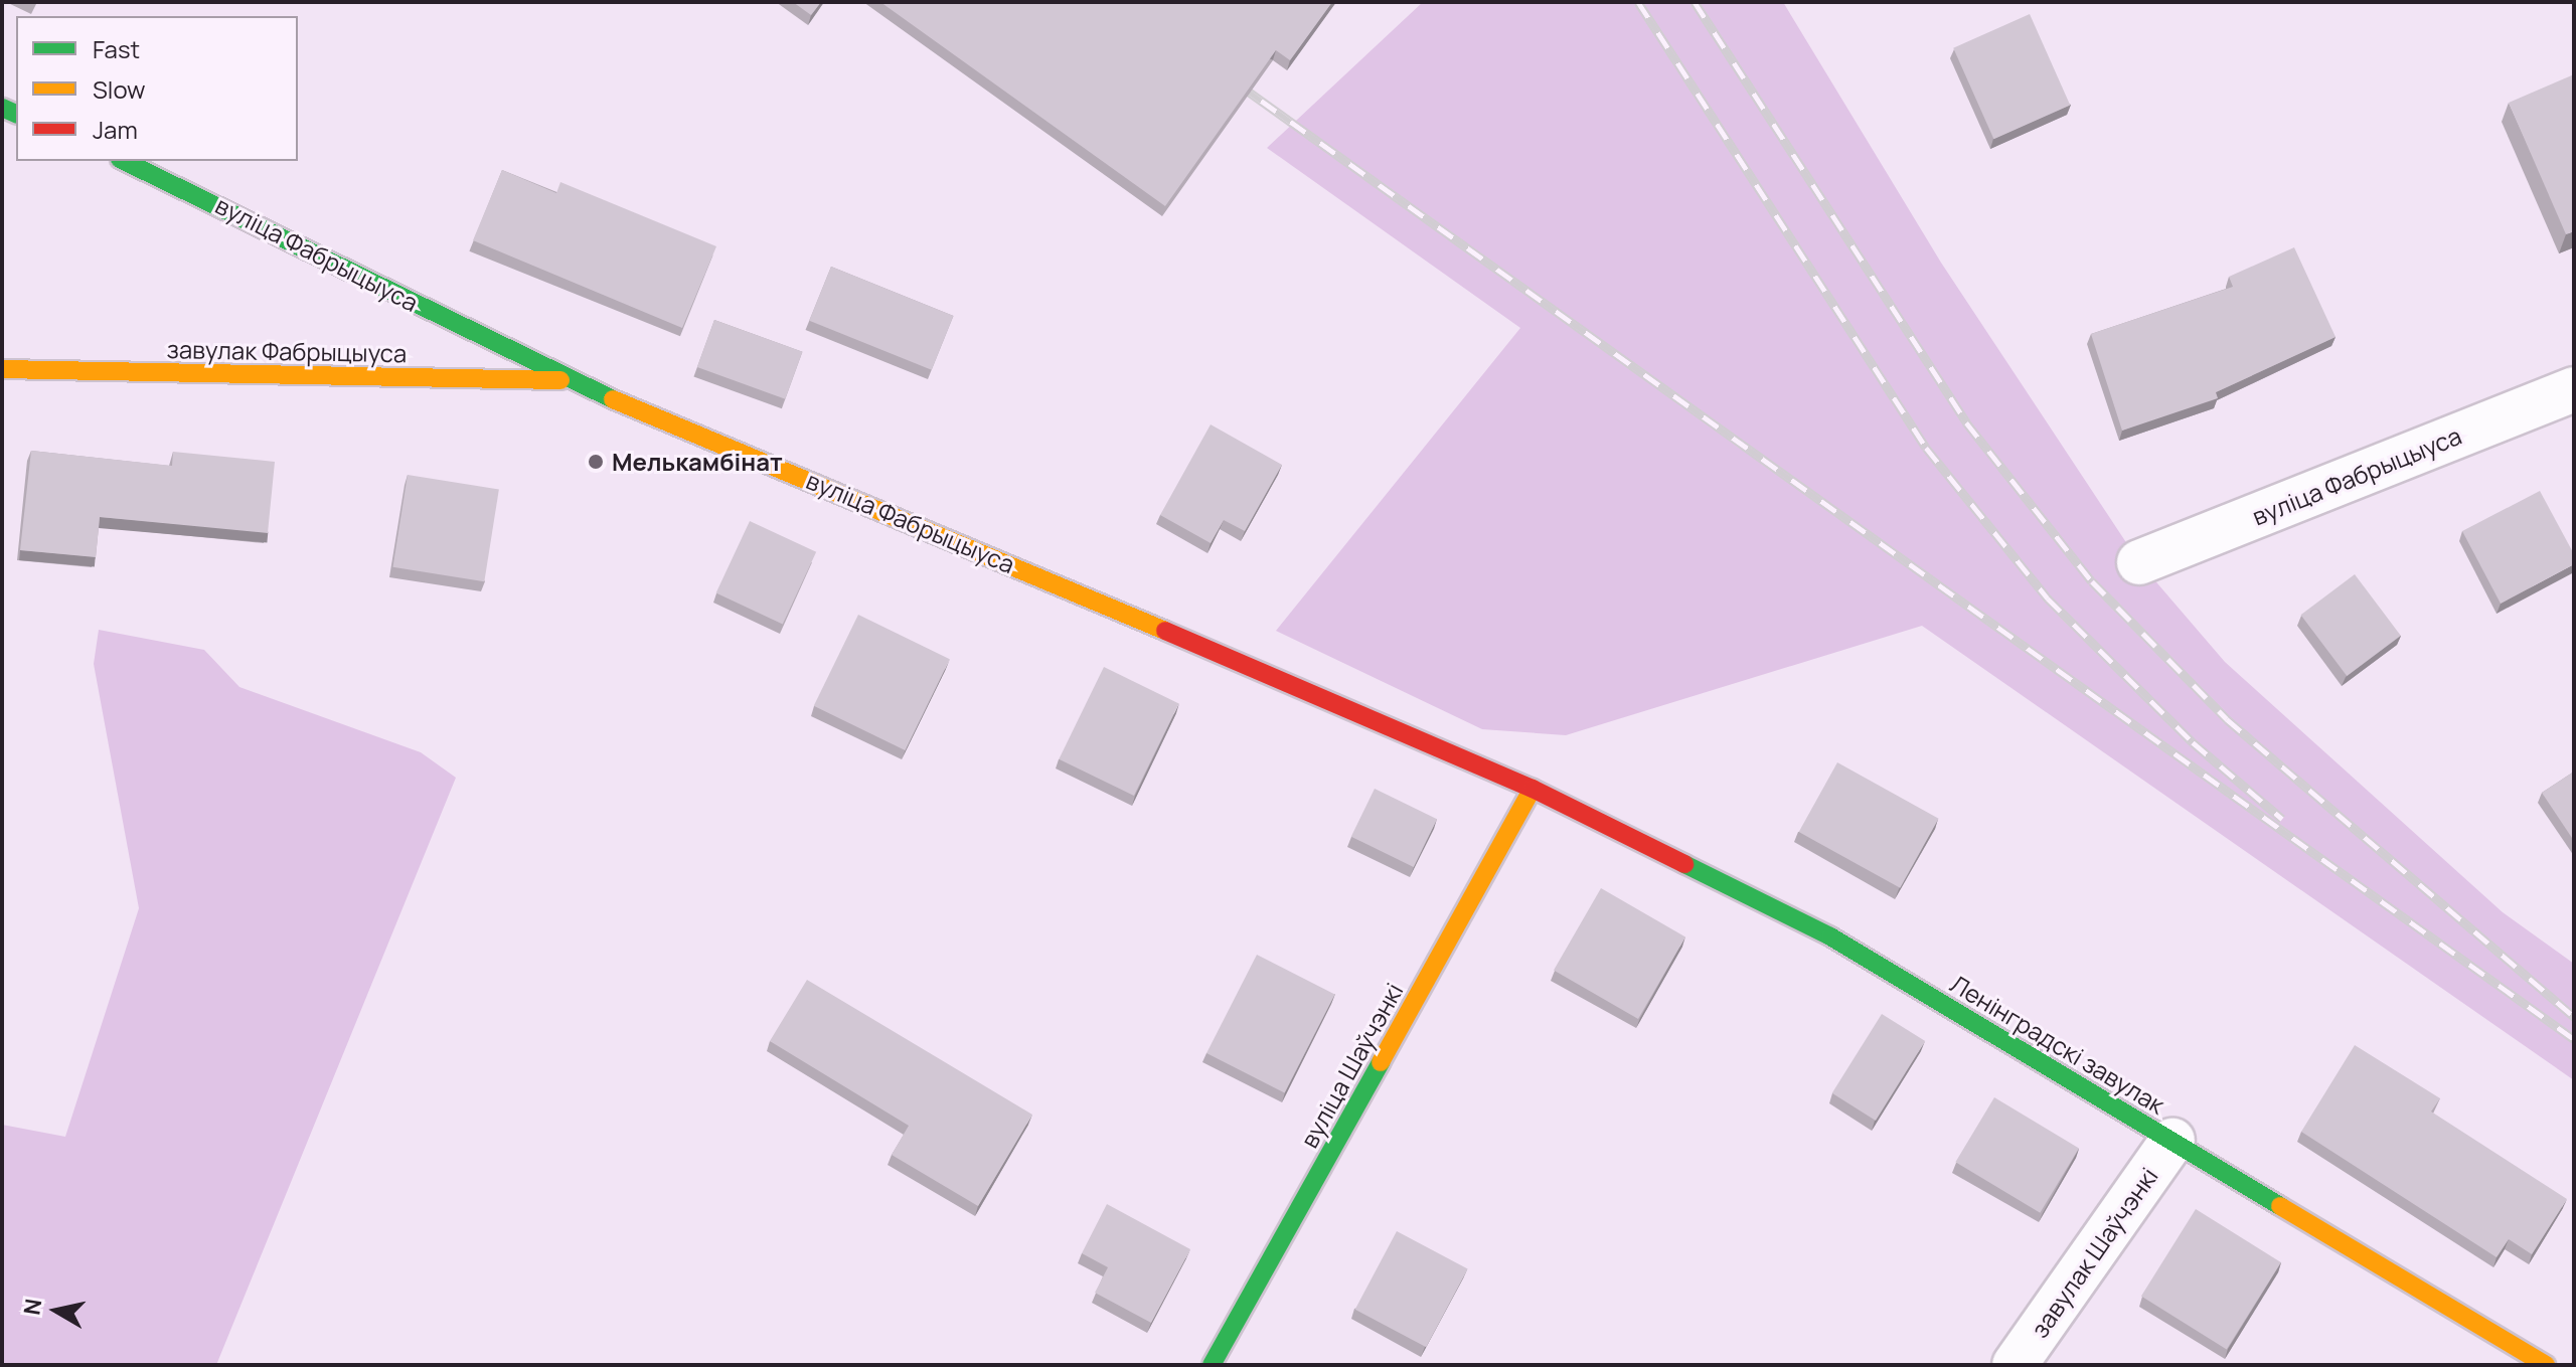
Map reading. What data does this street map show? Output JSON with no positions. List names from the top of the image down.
{
  "streets": {
    "street": [
      "вуліца Фабрыцыуса",
      "завулак Фабрыцыуса",
      "Ленінградскі завулак",
      "вуліца Шаўчэнкі",
      "завулак Шаўчэнкі"
    ]
  },
  "crossings": [
    ["вуліца Фабрыцыуса", "завулак Фабрыцыуса"],
    ["вуліца Фабрыцыуса", "Ленінградскі завулак"],
    ["вуліца Фабрыцыуса", "вуліца Шаўчэнкі"],
    ["Ленінградскі завулак", "вуліца Шаўчэнкі"],
    ["Ленінградскі завулак", "завулак Шаўчэнкі"]
  ],
  "places": ["Мелькамбінат"],
  "legend": ["Fast", "Slow", "Jam"],
  "north": "left"
}
